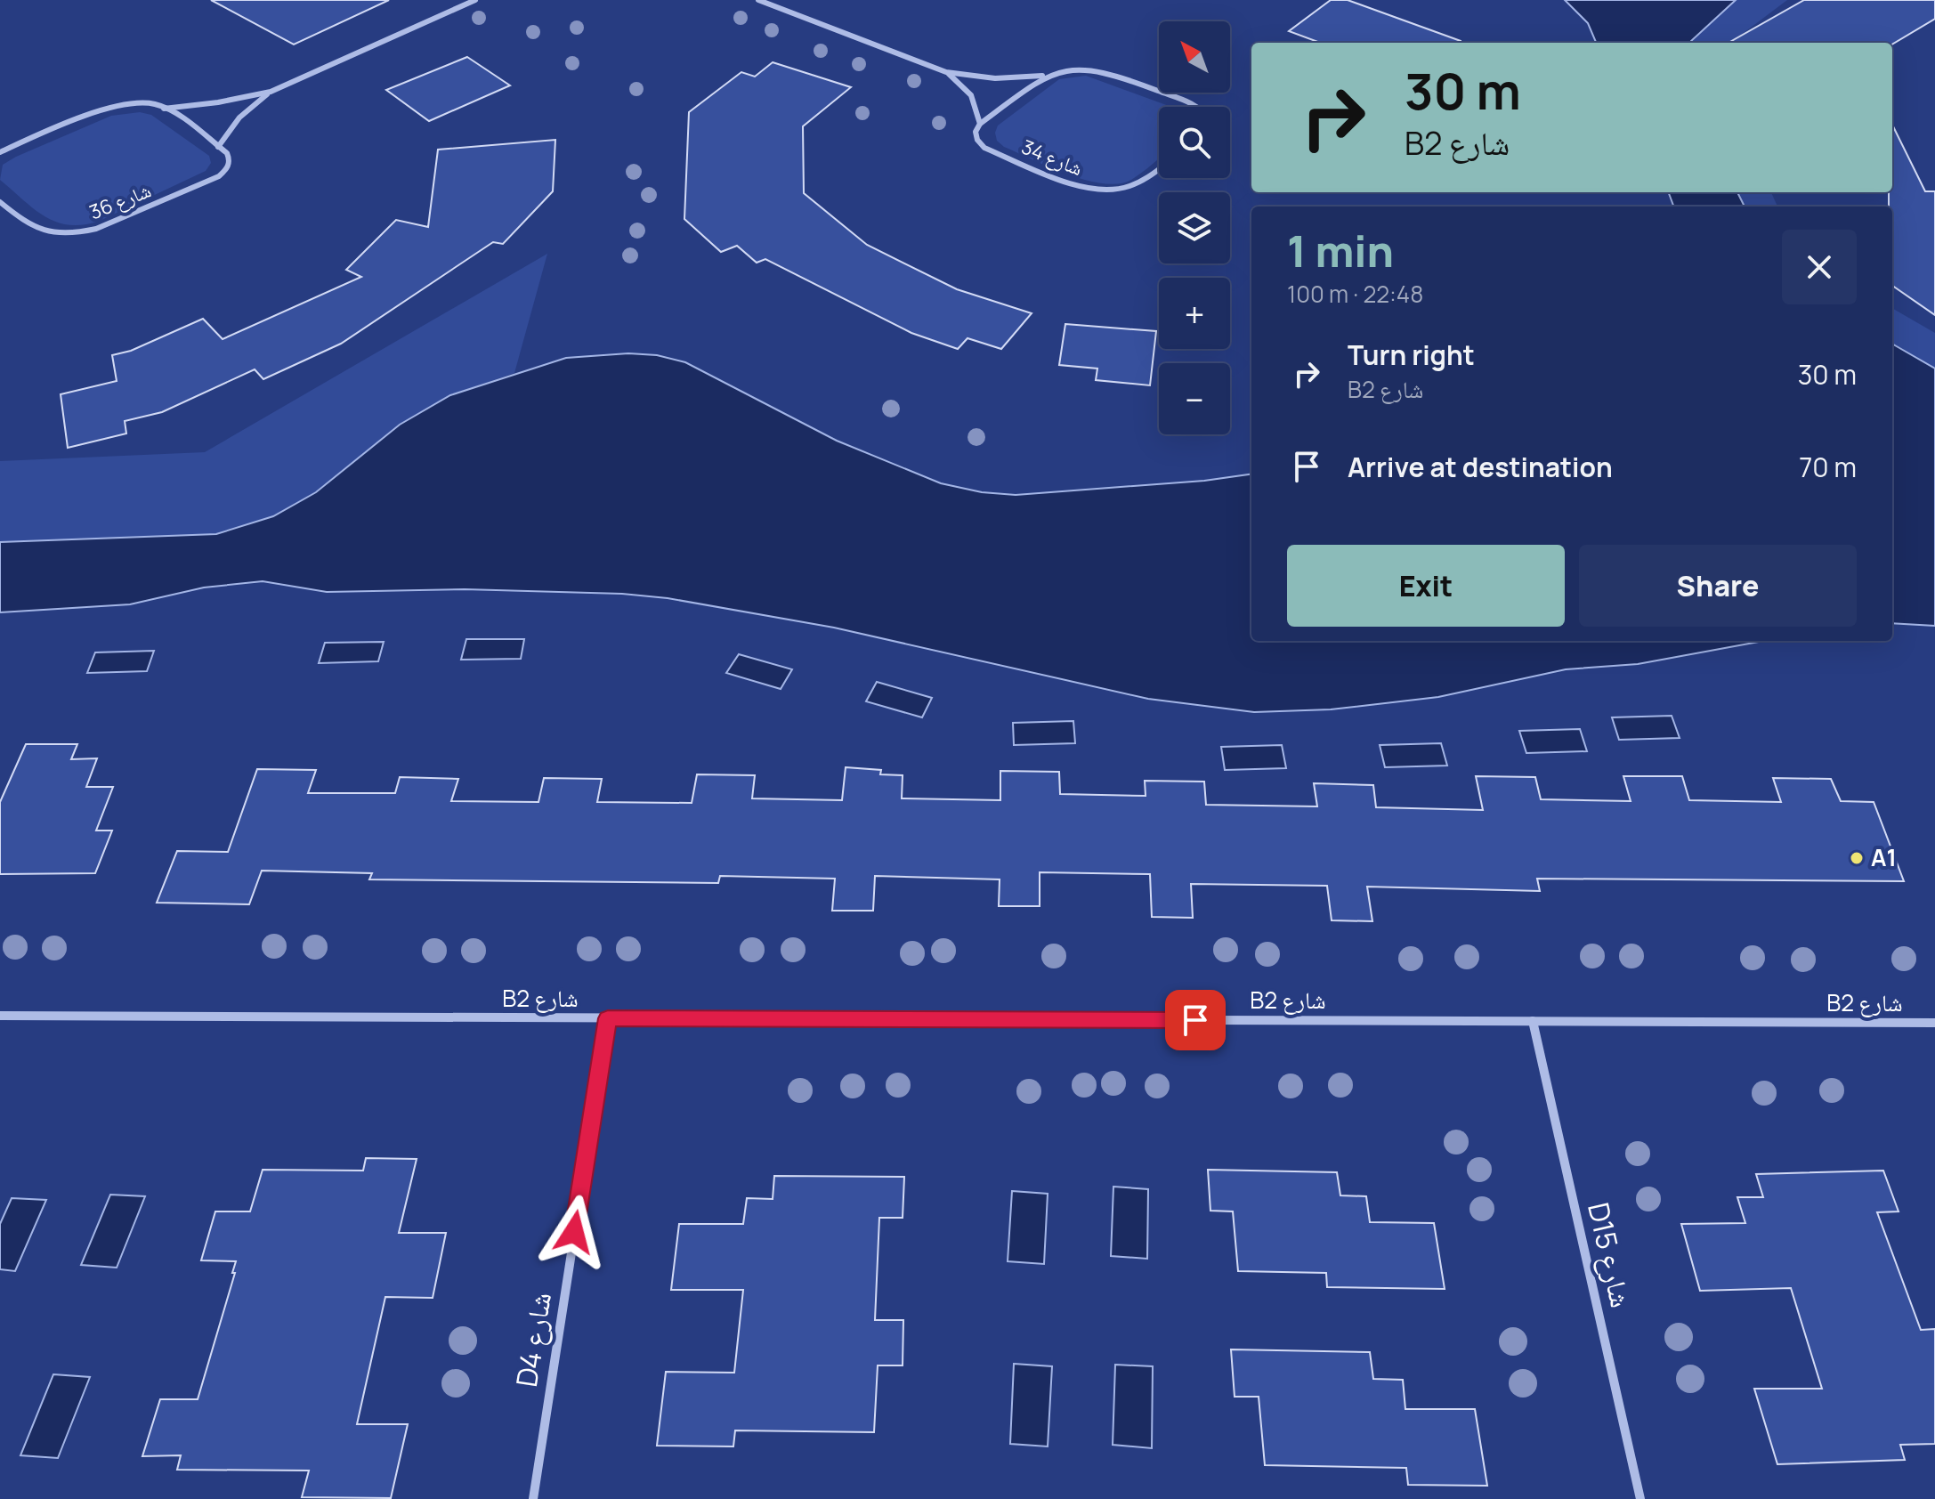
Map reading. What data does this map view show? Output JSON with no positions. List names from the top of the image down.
{
  "streets": {
    "street": [
      "شارع 34",
      "شارع 36",
      "B2 شارع",
      "D15 شارع",
      "D4 شارع"
    ]
  },
  "crossings": [
    ["B2 شارع", "D15 شارع"],
    ["B2 شارع", "D4 شارع"]
  ],
  "places": ["A1"],
  "north": "top left",
  "page": {
    "map_buttons": ["+", "−"],
    "turn": ["30 m", "B2 شارع"],
    "heading": ["1 min", "100 m · 22:48"],
    "list": [
      {
        "name": "Turn right",
        "note": "B2 شارع",
        "value": "30 m"
      },
      {
        "name": "Arrive at destination",
        "value": "70 m"
      }
    ],
    "buttons": ["Exit", "Share"]
  }
}
